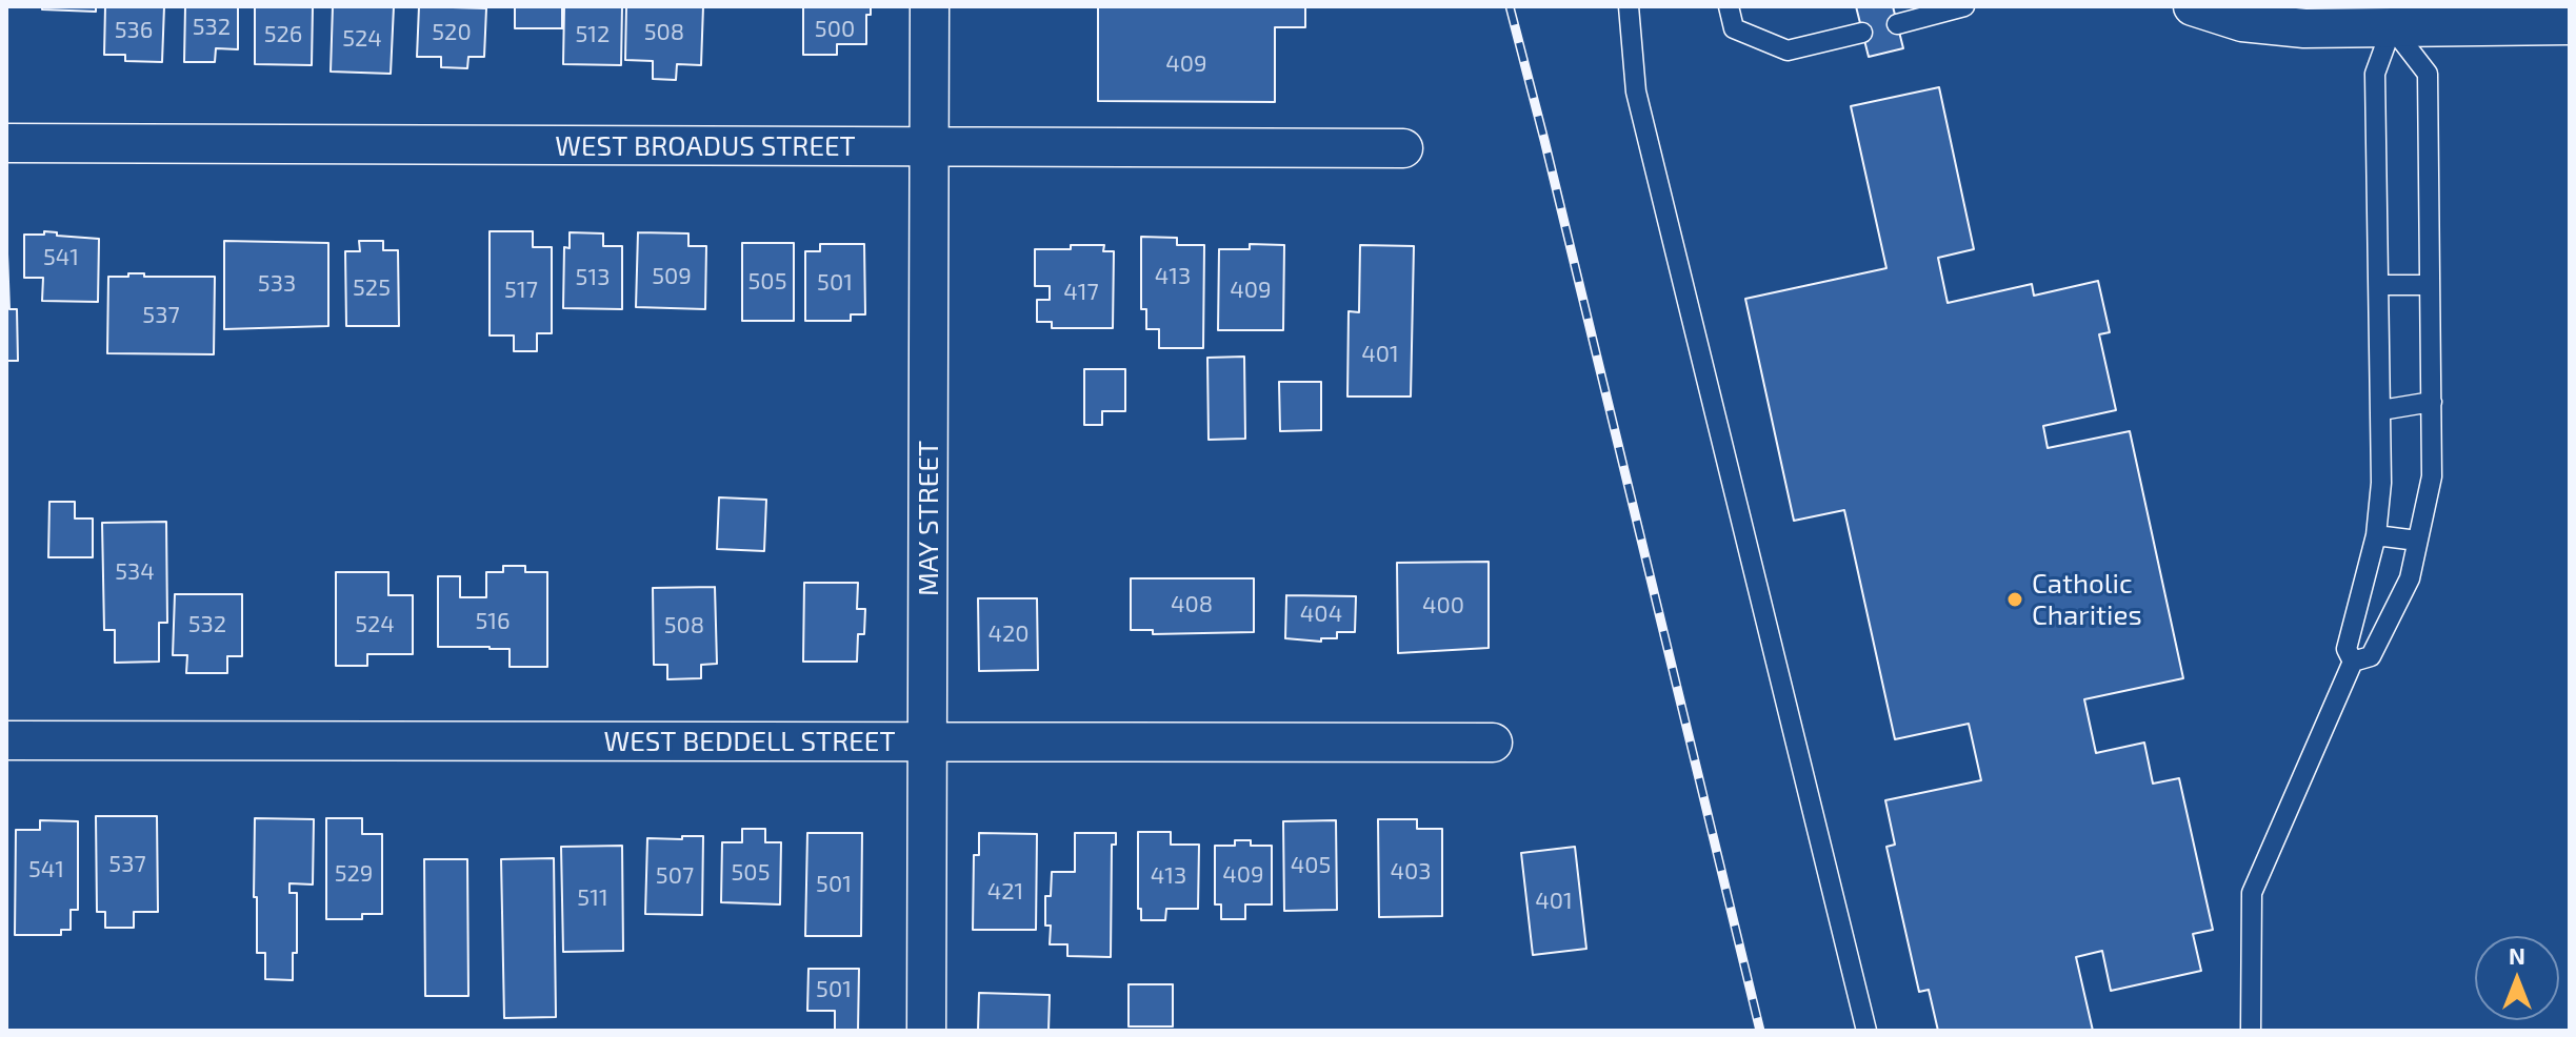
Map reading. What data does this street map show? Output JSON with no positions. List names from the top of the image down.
{
  "streets": {
    "street": ["WEST BROADUS STREET", "MAY STREET", "WEST BEDDELL STREET"]
  },
  "crossings": [
    ["WEST BROADUS STREET", "MAY STREET"],
    ["MAY STREET", "WEST BEDDELL STREET"]
  ],
  "places": ["Catholic Charities"],
  "house_numbers": [
    "532",
    "500",
    "536",
    "520",
    "508",
    "526",
    "512",
    "524",
    "409",
    "541",
    "509",
    "413",
    "513",
    "505",
    "501",
    "533",
    "525",
    "517",
    "409",
    "417",
    "537",
    "401",
    "534",
    "408",
    "400",
    "404",
    "516",
    "532",
    "524",
    "508",
    "420",
    "537",
    "405",
    "541",
    "403",
    "505",
    "529",
    "409",
    "507",
    "413",
    "501",
    "421",
    "511",
    "401",
    "501"
  ],
  "north": "top"
}
